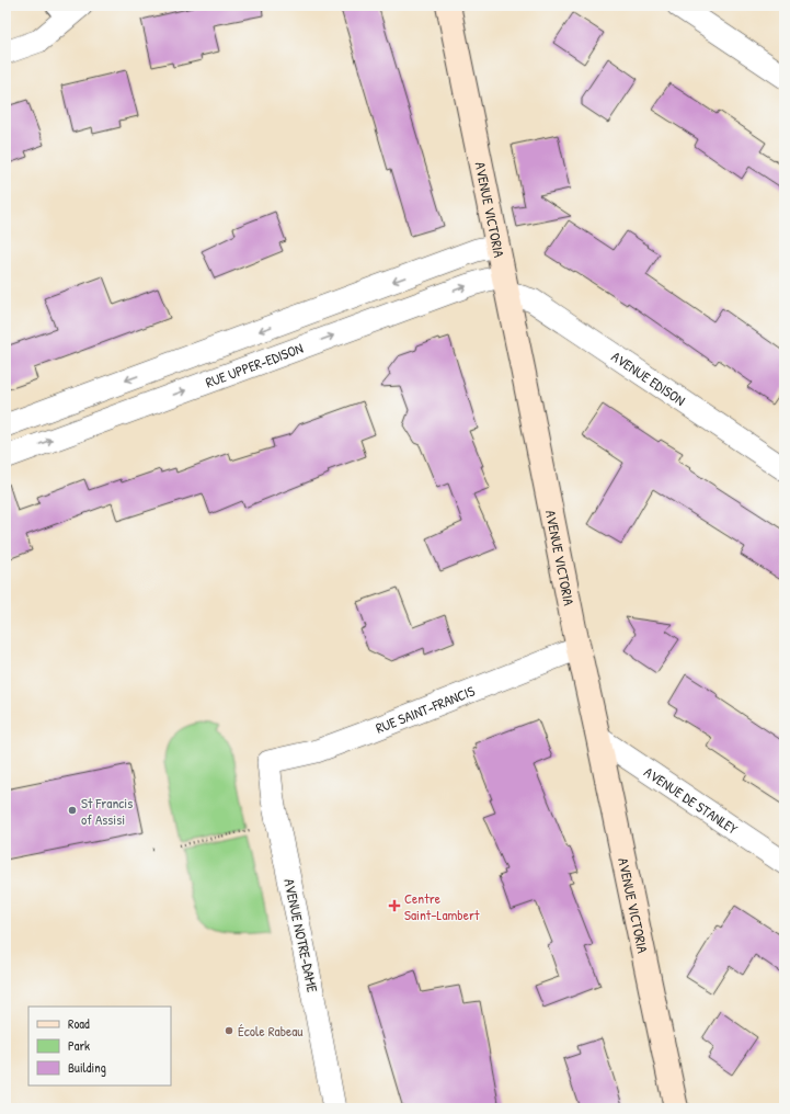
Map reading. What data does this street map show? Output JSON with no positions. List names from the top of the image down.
{
  "streets": {
    "street": [
      "AVENUE VICTORIA",
      "RUE UPPER-EDISON",
      "AVENUE EDISON",
      "RUE SAINT-FRANCIS",
      "AVENUE DE STANLEY",
      "AVENUE NOTRE-DAME"
    ]
  },
  "crossings": [
    ["AVENUE VICTORIA", "RUE UPPER-EDISON"],
    ["AVENUE VICTORIA", "AVENUE EDISON"],
    ["AVENUE VICTORIA", "RUE SAINT-FRANCIS"],
    ["AVENUE VICTORIA", "AVENUE DE STANLEY"],
    ["RUE UPPER-EDISON", "AVENUE EDISON"],
    ["RUE SAINT-FRANCIS", "AVENUE NOTRE-DAME"]
  ],
  "places": {
    "other": ["St Francis of Assisi", "École Rabeau"],
    "health": ["Centre Saint-Lambert"]
  },
  "legend": ["Road", "Park", "Building"]
}
